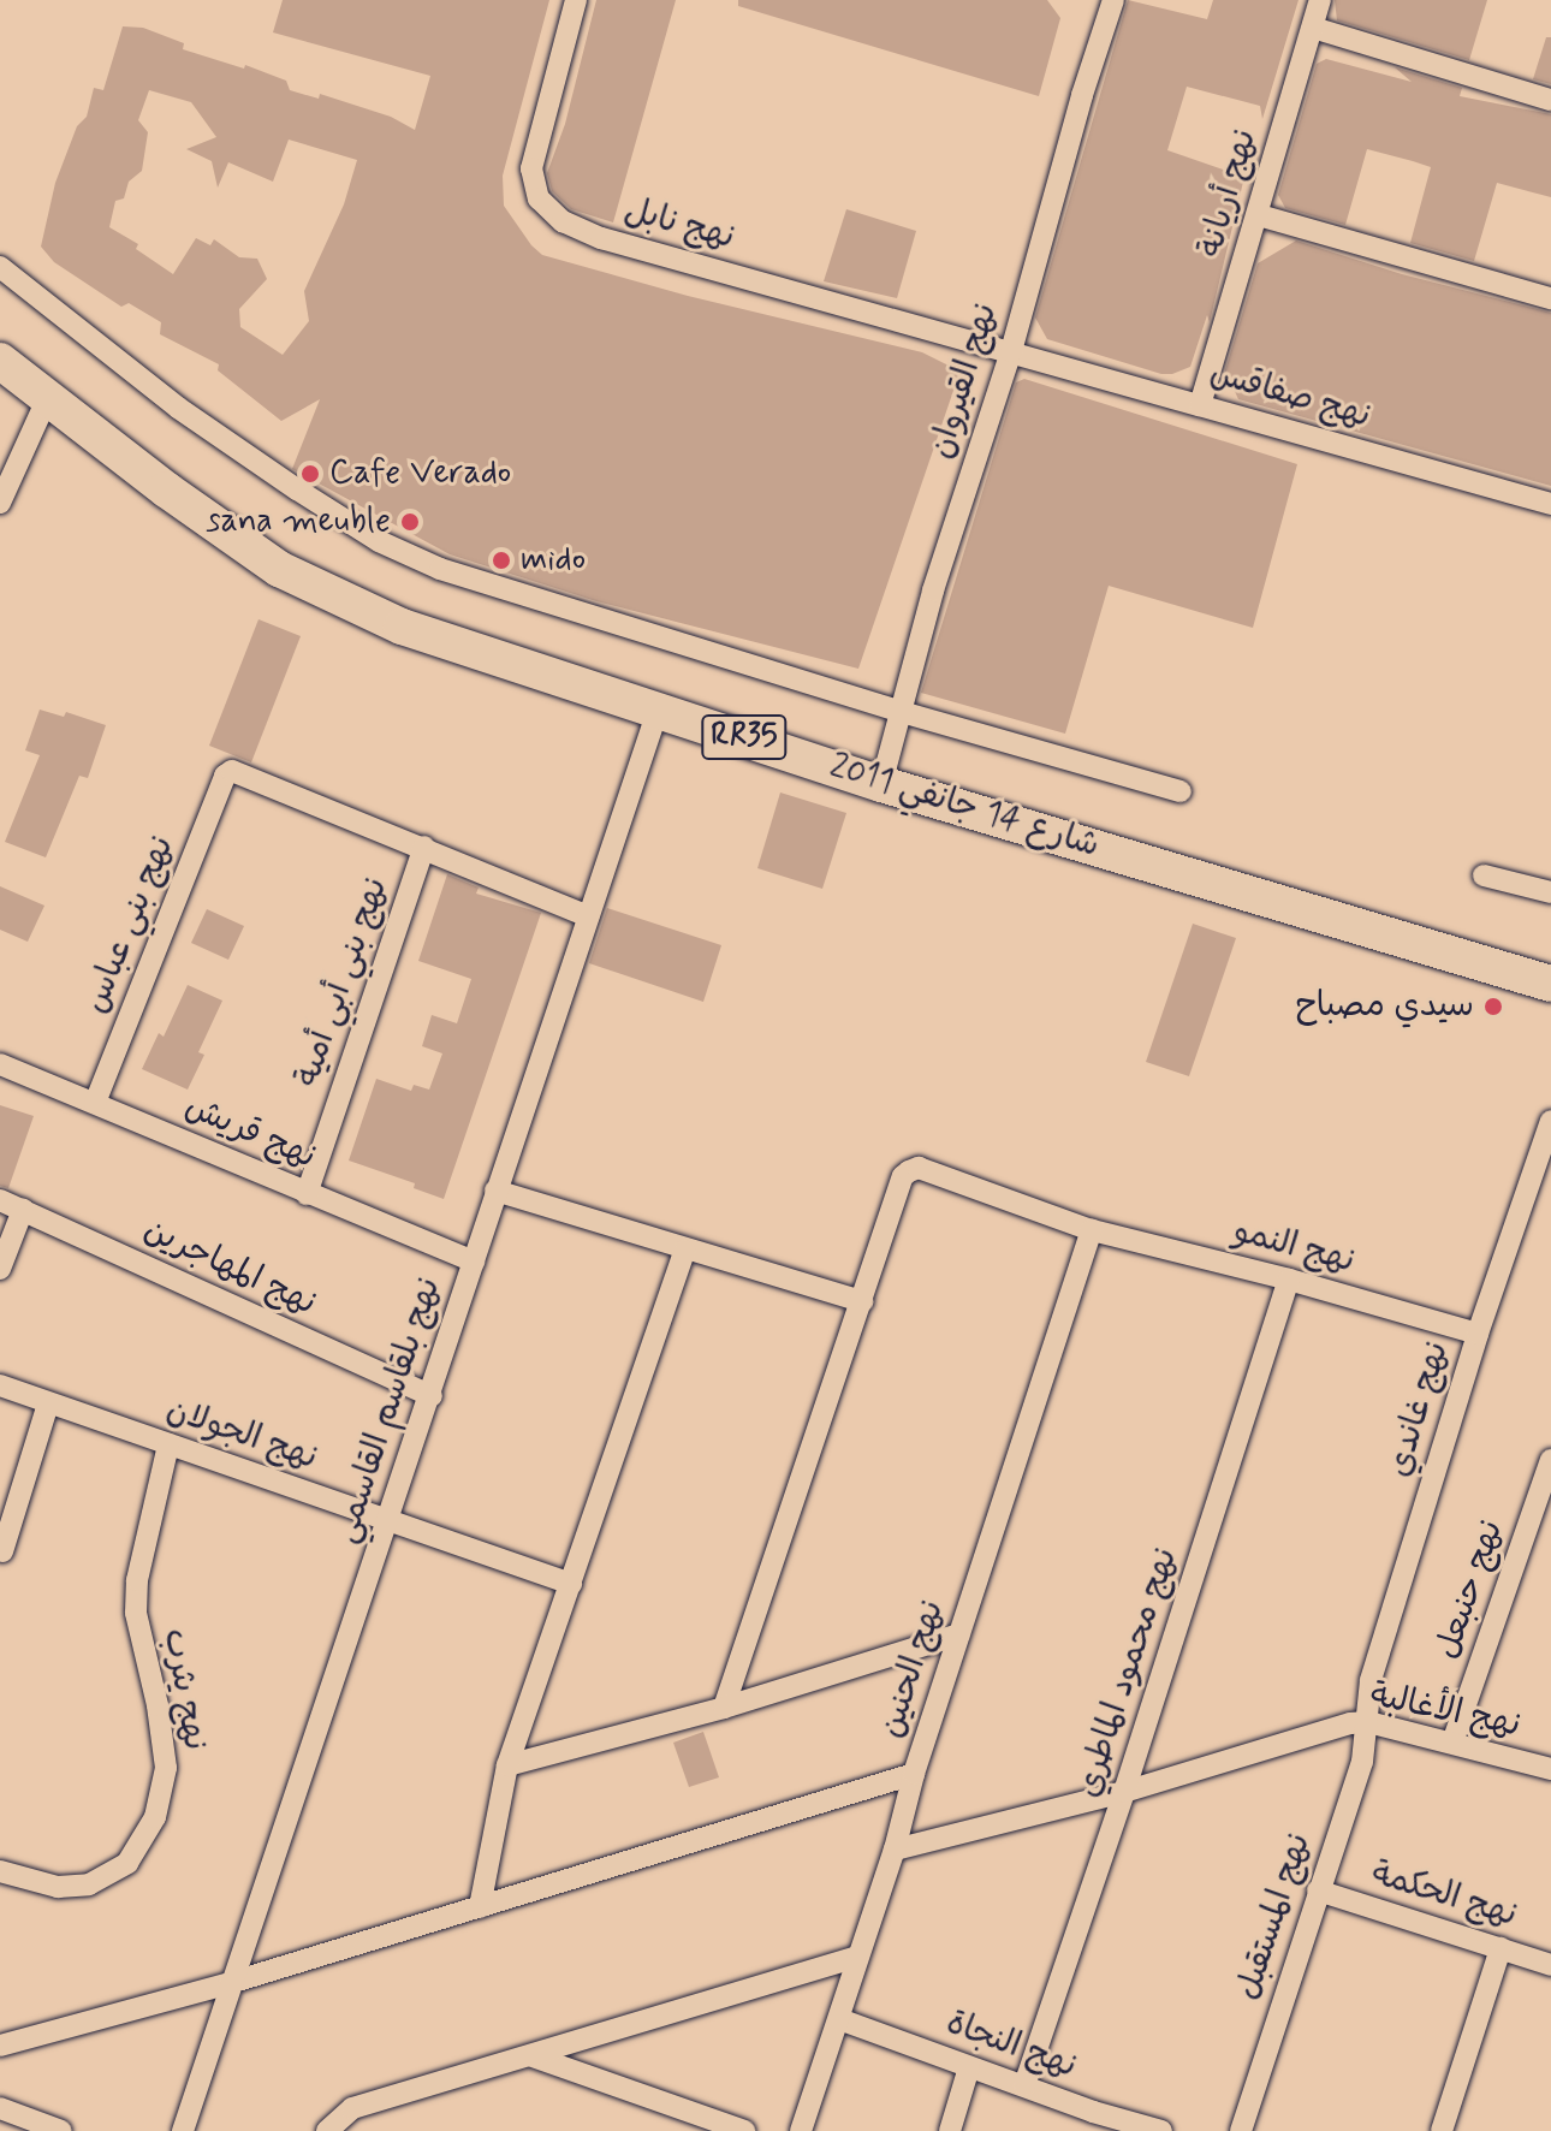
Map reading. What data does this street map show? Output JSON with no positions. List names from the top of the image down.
{
  "streets": {
    "main road": ["RR35", "شارع 14 جانفي 2011"],
    "street": [
      "نهج أريانة",
      "نهج نابل",
      "نهج القيروان",
      "نهج صفاقس",
      "نهج بني عباس",
      "نهج بني أبي أمية",
      "نهج قريش",
      "نهج النمو",
      "نهج المهاجرين",
      "نهج غاندي",
      "نهج بلقاسم القاسمي",
      "نهج الجولان",
      "نهج حنبعل",
      "نهج الحنين",
      "نهج محمود الماطري",
      "نهج يثرب",
      "نهج الأغالبة",
      "نهج الحكمة",
      "نهج المستقبل",
      "نهج النجاة"
    ]
  },
  "crossings": [
    ["نهج أريانة", "نهج صفاقس"],
    ["نهج نابل", "نهج القيروان"],
    ["نهج نابل", "نهج صفاقس"],
    ["نهج القيروان", "نهج صفاقس"],
    ["نهج القيروان", "شارع 14 جانفي 2011"],
    ["شارع 14 جانفي 2011", "نهج بلقاسم القاسمي"],
    ["نهج بني عباس", "نهج بني أبي أمية"],
    ["نهج بني عباس", "نهج قريش"],
    ["نهج بني أبي أمية", "نهج قريش"],
    ["نهج قريش", "نهج بلقاسم القاسمي"],
    ["نهج النمو", "نهج غاندي"],
    ["نهج النمو", "نهج الحنين"],
    ["نهج النمو", "نهج محمود الماطري"],
    ["نهج المهاجرين", "نهج بلقاسم القاسمي"],
    ["نهج غاندي", "نهج الأغالبة"],
    ["نهج غاندي", "نهج المستقبل"],
    ["نهج بلقاسم القاسمي", "نهج الجولان"],
    ["نهج الجولان", "نهج يثرب"],
    ["نهج حنبعل", "نهج الأغالبة"],
    ["نهج الحنين", "نهج الأغالبة"],
    ["نهج الحنين", "نهج النجاة"],
    ["نهج محمود الماطري", "نهج الأغالبة"],
    ["نهج محمود الماطري", "نهج النجاة"],
    ["نهج الأغالبة", "نهج المستقبل"],
    ["نهج الحكمة", "نهج المستقبل"]
  ],
  "places": [
    "Cafe Verado",
    "sana meuble",
    "mido",
    "سيدي مصباح"
  ]
}
